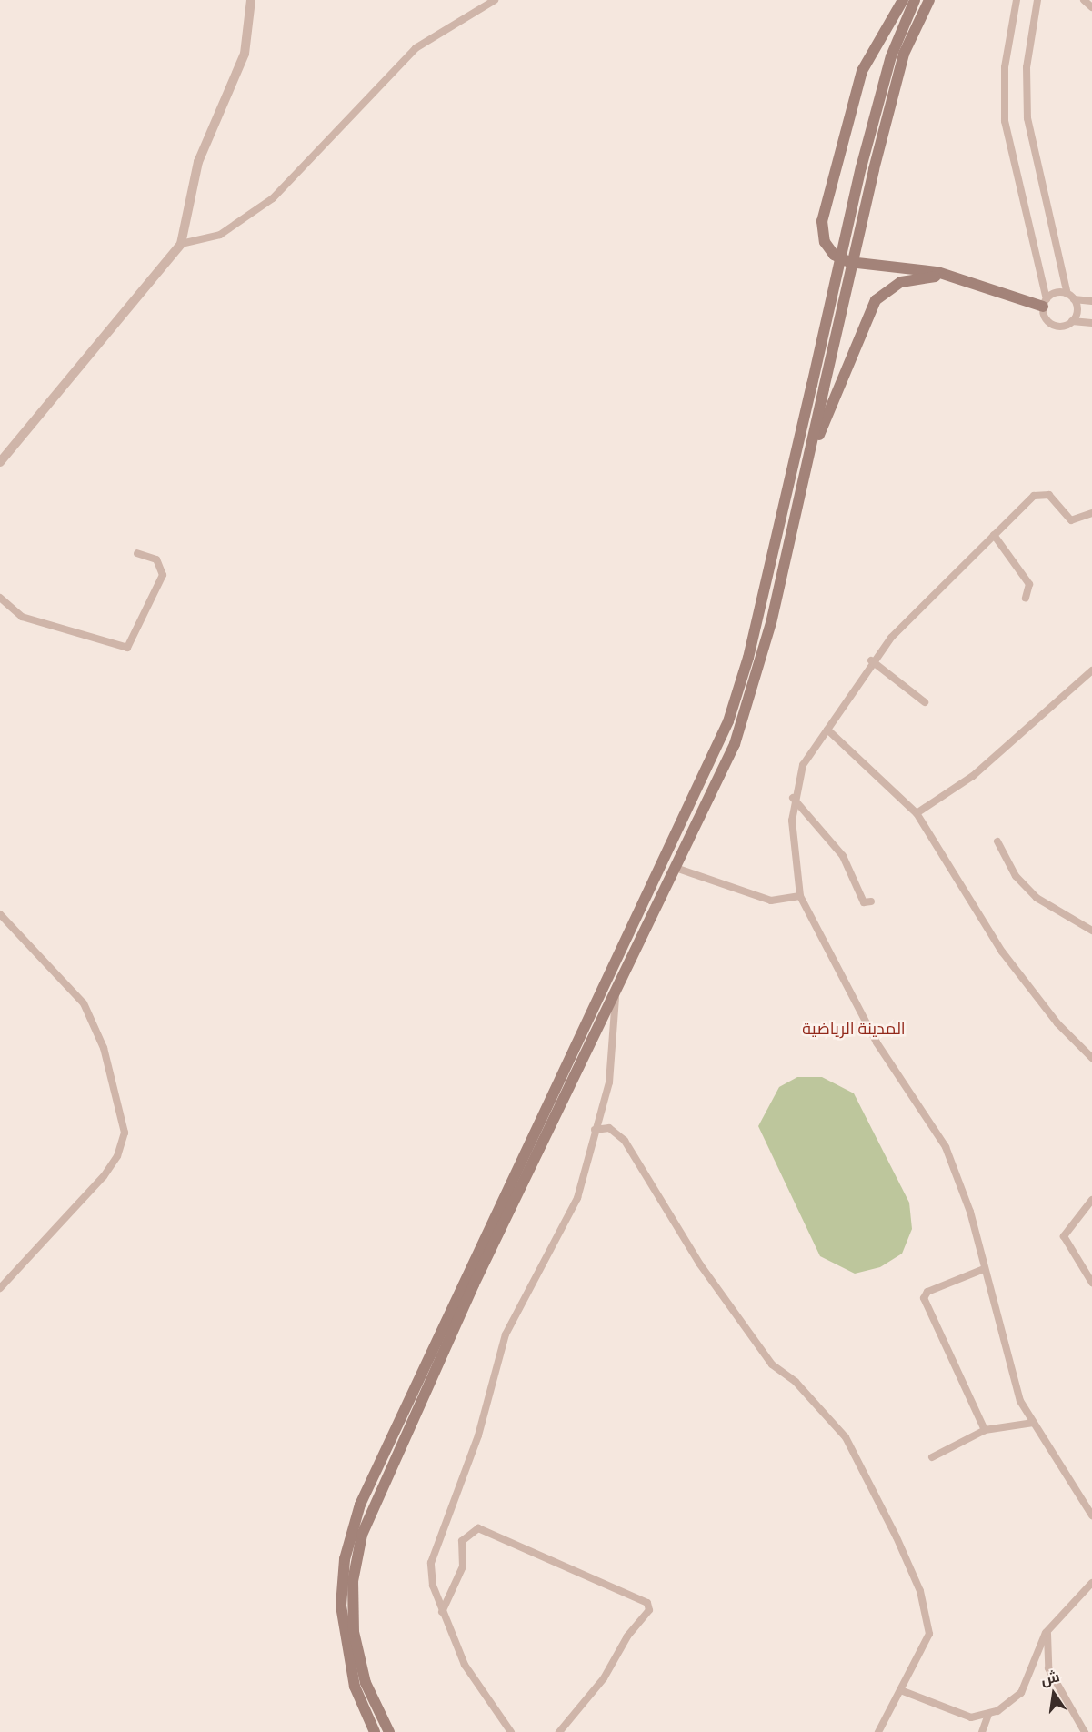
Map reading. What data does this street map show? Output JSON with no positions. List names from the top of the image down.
{
  "districts": ["المدينة الرياضية"],
  "north": "top"
}
